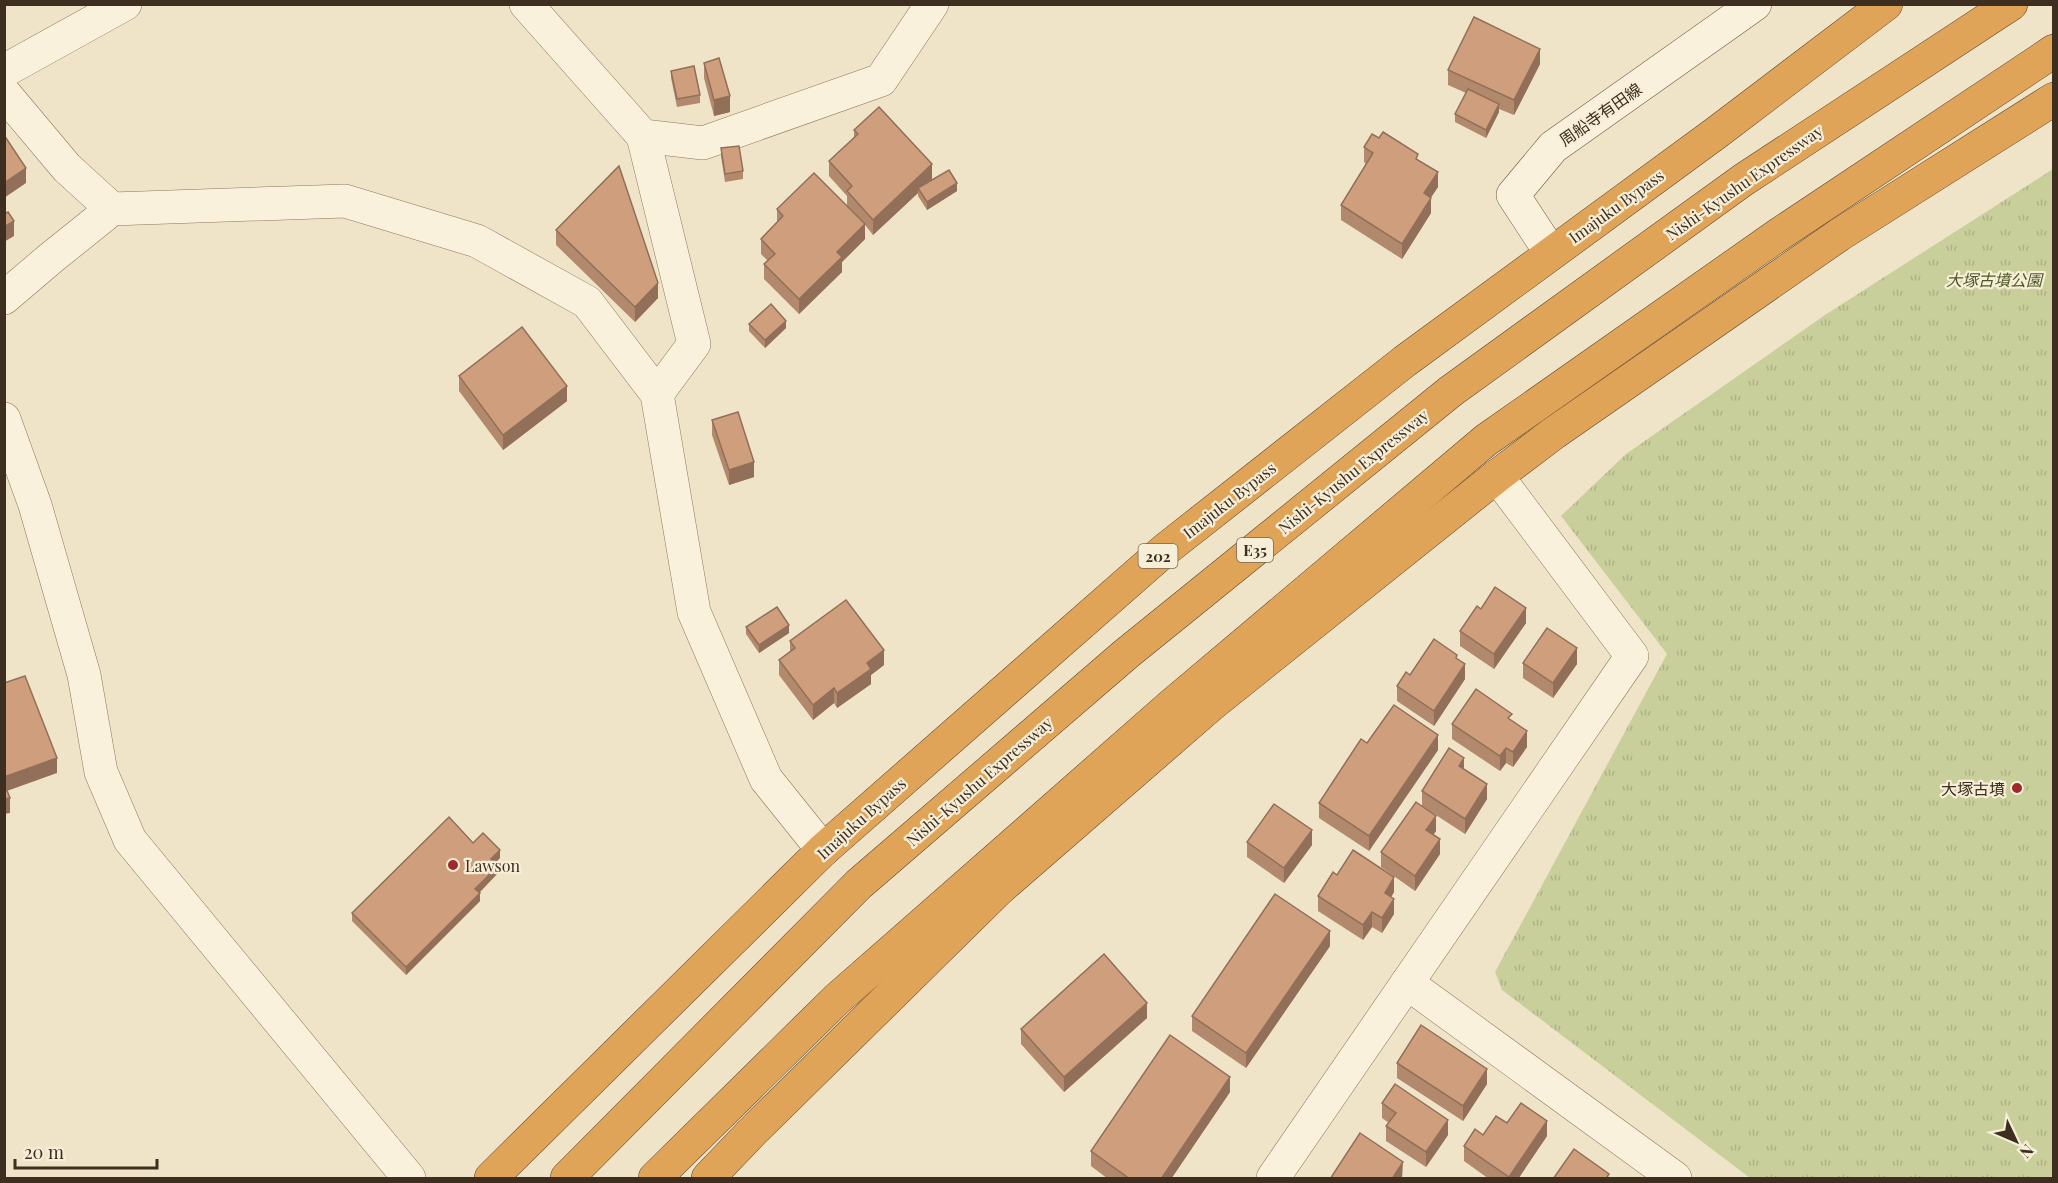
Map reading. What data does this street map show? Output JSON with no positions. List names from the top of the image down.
{
  "streets": {
    "highway": [
      "Nishi-Kyushu Expressway",
      "Imajuku Bypass",
      "E35",
      "202"
    ],
    "street": ["周船寺有田線"]
  },
  "crossings": [
    ["周船寺有田線", "Imajuku Bypass"]
  ],
  "parks": ["大塚古墳公園"],
  "places": ["大塚古墳", "Lawson"],
  "scale_bar": "20 m",
  "north": "bottom right"
}
